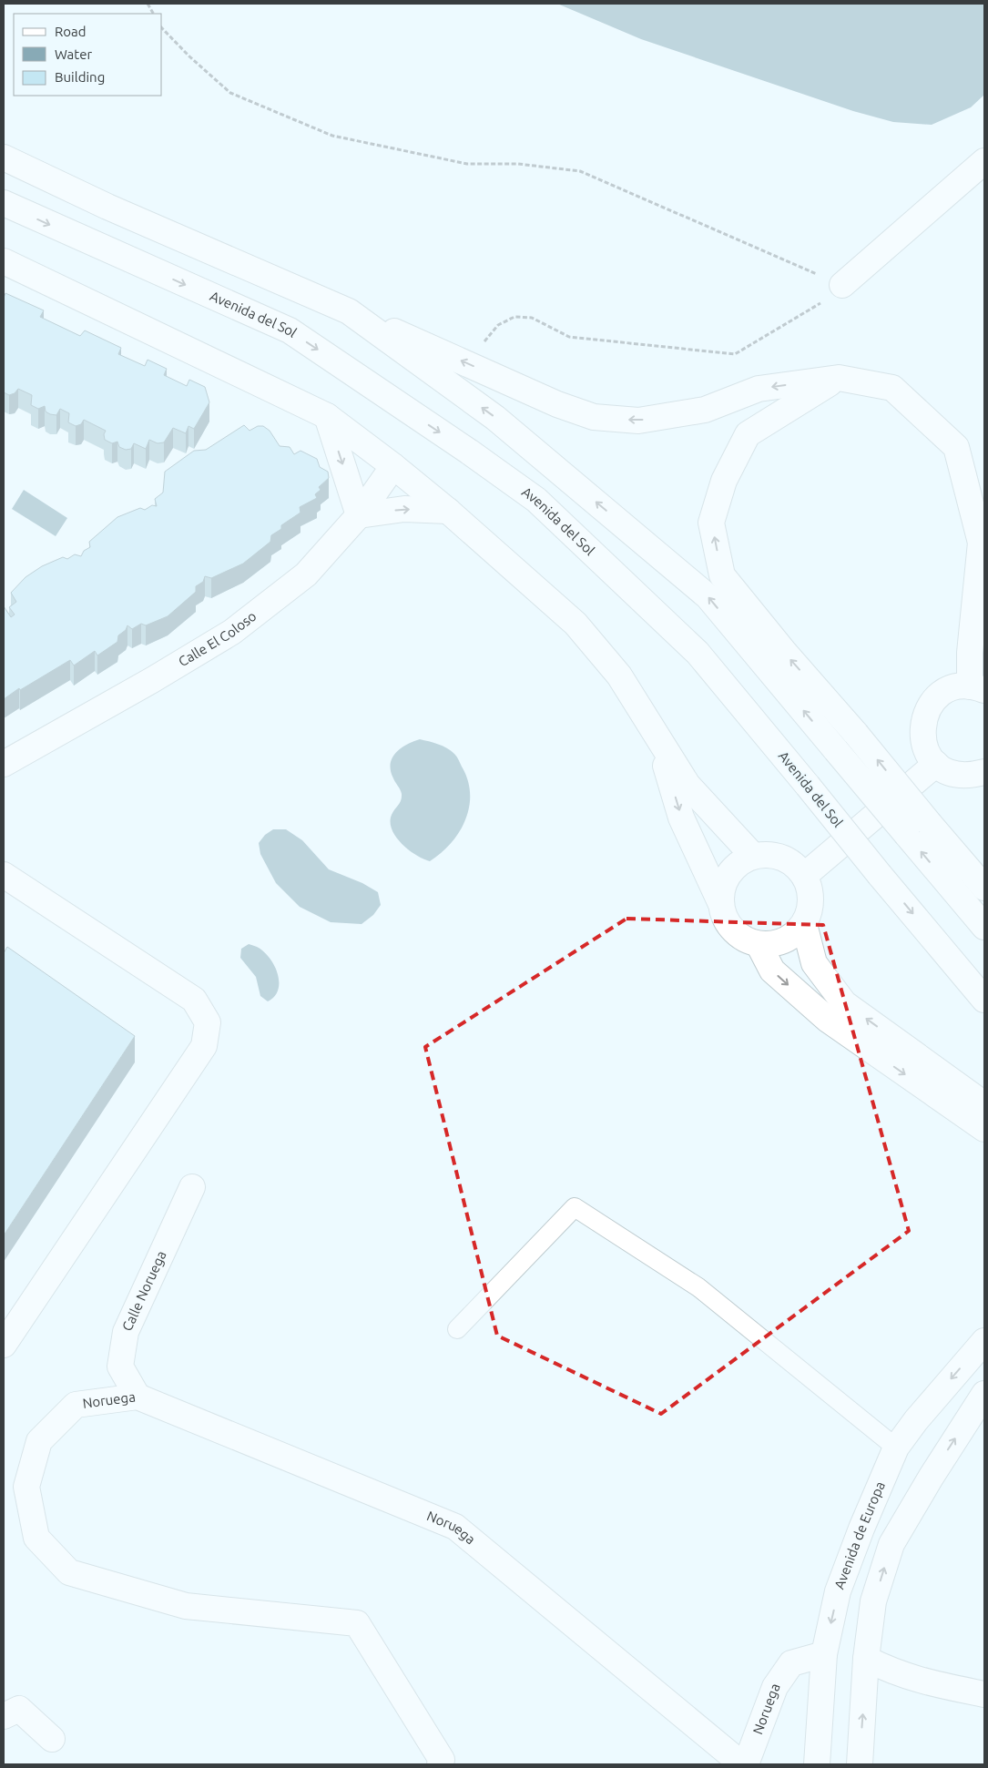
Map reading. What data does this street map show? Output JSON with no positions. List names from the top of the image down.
{
  "streets": {
    "street": [
      "Avenida del Sol",
      "Calle El Coloso",
      "Calle Noruega",
      "Noruega",
      "Avenida de Europa"
    ]
  },
  "crossings": [
    ["Calle Noruega", "Noruega"],
    ["Noruega", "Avenida de Europa"]
  ],
  "legend": ["Road", "Water", "Building"]
}
